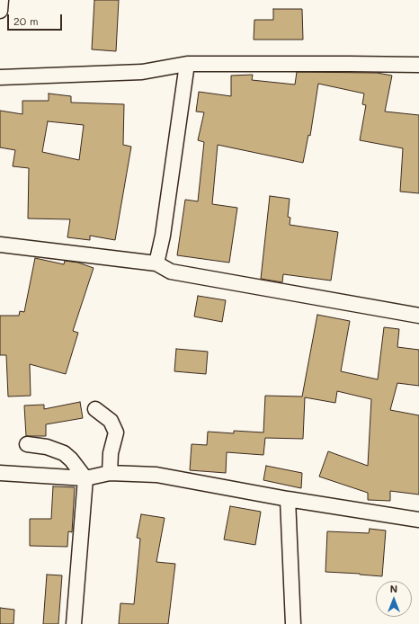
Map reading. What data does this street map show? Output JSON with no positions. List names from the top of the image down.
{
  "scale_bar": "20 m",
  "north": "top"
}
